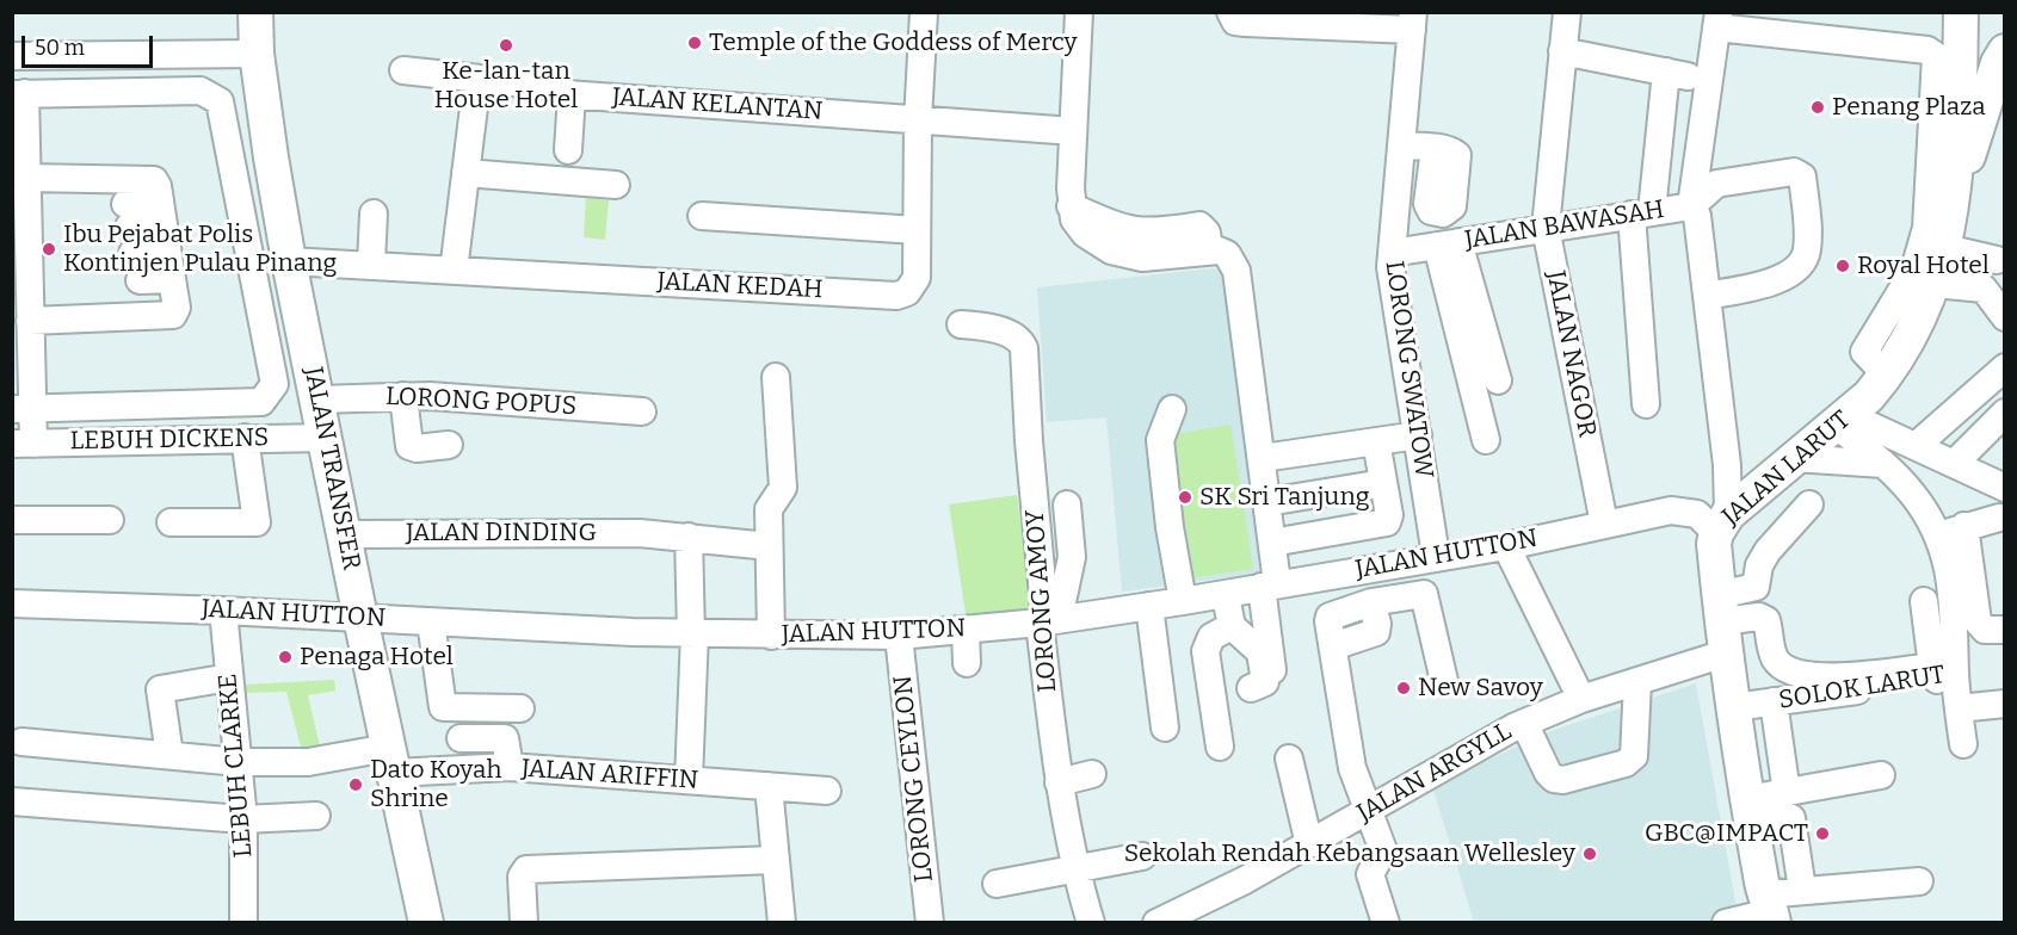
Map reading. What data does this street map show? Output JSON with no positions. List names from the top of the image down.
{
  "streets": {
    "main road": ["JALAN TRANSFER", "JALAN LARUT"],
    "street": [
      "JALAN KELANTAN",
      "JALAN BAWASAH",
      "JALAN KEDAH",
      "JALAN NAGOR",
      "LORONG SWATOW",
      "LORONG POPUS",
      "LEBUH DICKENS",
      "JALAN DINDING",
      "JALAN HUTTON",
      "LORONG AMOY",
      "SOLOK LARUT",
      "LEBUH CLARKE",
      "JALAN ARGYLL",
      "JALAN ARIFFIN",
      "LORONG CEYLON"
    ]
  },
  "crossings": [
    ["JALAN KELANTAN", "JALAN KEDAH"],
    ["JALAN BAWASAH", "JALAN NAGOR"],
    ["JALAN BAWASAH", "LORONG SWATOW"],
    ["JALAN BAWASAH", "JALAN LARUT"],
    ["JALAN BAWASAH", "JALAN HUTTON"],
    ["JALAN KEDAH", "JALAN TRANSFER"],
    ["JALAN NAGOR", "JALAN HUTTON"],
    ["LORONG SWATOW", "JALAN HUTTON"],
    ["LORONG POPUS", "JALAN TRANSFER"],
    ["LEBUH DICKENS", "JALAN TRANSFER"],
    ["JALAN TRANSFER", "JALAN DINDING"],
    ["JALAN TRANSFER", "JALAN HUTTON"],
    ["JALAN TRANSFER", "JALAN ARIFFIN"],
    ["JALAN LARUT", "JALAN HUTTON"],
    ["JALAN LARUT", "SOLOK LARUT"],
    ["JALAN LARUT", "JALAN ARGYLL"],
    ["JALAN HUTTON", "LORONG AMOY"],
    ["JALAN HUTTON", "LEBUH CLARKE"],
    ["JALAN HUTTON", "LORONG CEYLON"],
    ["LEBUH CLARKE", "JALAN ARIFFIN"]
  ],
  "places": [
    "Temple of the Goddess of Mercy",
    "Ke-lan-tan House Hotel",
    "Penang Plaza",
    "Ibu Pejabat Polis Kontinjen Pulau Pinang",
    "Royal Hotel",
    "SK Sri Tanjung",
    "Penaga Hotel",
    "New Savoy",
    "Dato Koyah Shrine",
    "GBC@IMPACT",
    "Sekolah Rendah Kebangsaan Wellesley"
  ],
  "scale_bar": "50 m"
}
